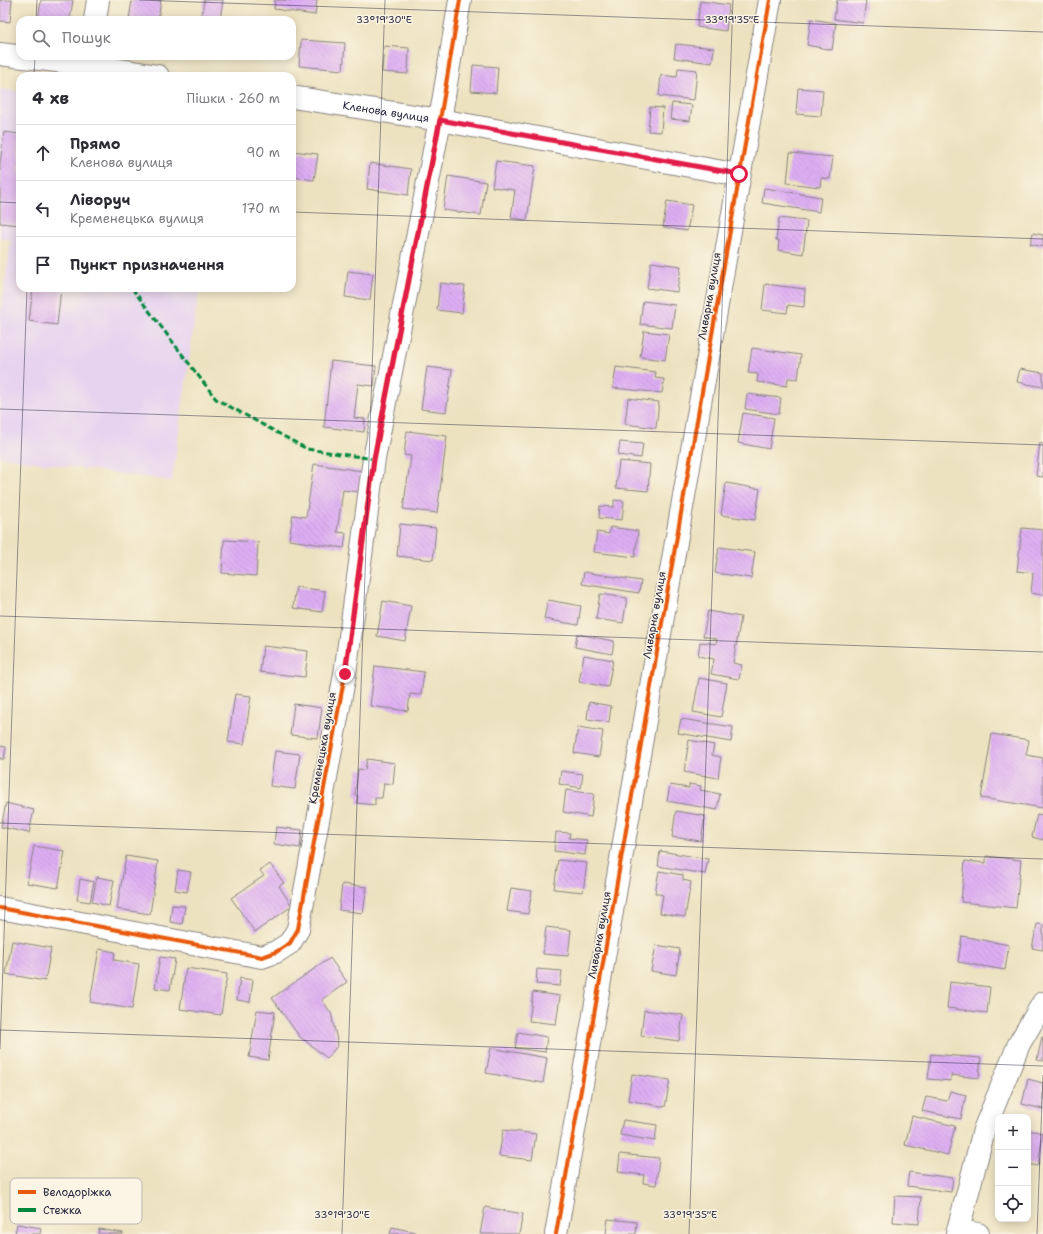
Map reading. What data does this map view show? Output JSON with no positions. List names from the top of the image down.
{
  "streets": {
    "street": ["Кленова вулиця", "Ливарна вулиця", "Кременецька вулиця"]
  },
  "crossings": [
    ["Кленова вулиця", "Ливарна вулиця"],
    ["Кленова вулиця", "Кременецька вулиця"]
  ],
  "legend": ["Велодоріжка", "Стежка"],
  "page": {
    "search": "Пошук",
    "heading": ["4 хв", "Пішки · 260 m"],
    "list": [
      ["Прямо", "Кленова вулиця", "90 m"],
      ["Ліворуч", "Кременецька вулиця", "170 m"],
      "Пункт призначення"
    ],
    "map_buttons": ["+", "−"]
  },
  "coordinates": ["33°19'30\"E", "33°19'35\"E"]
}
